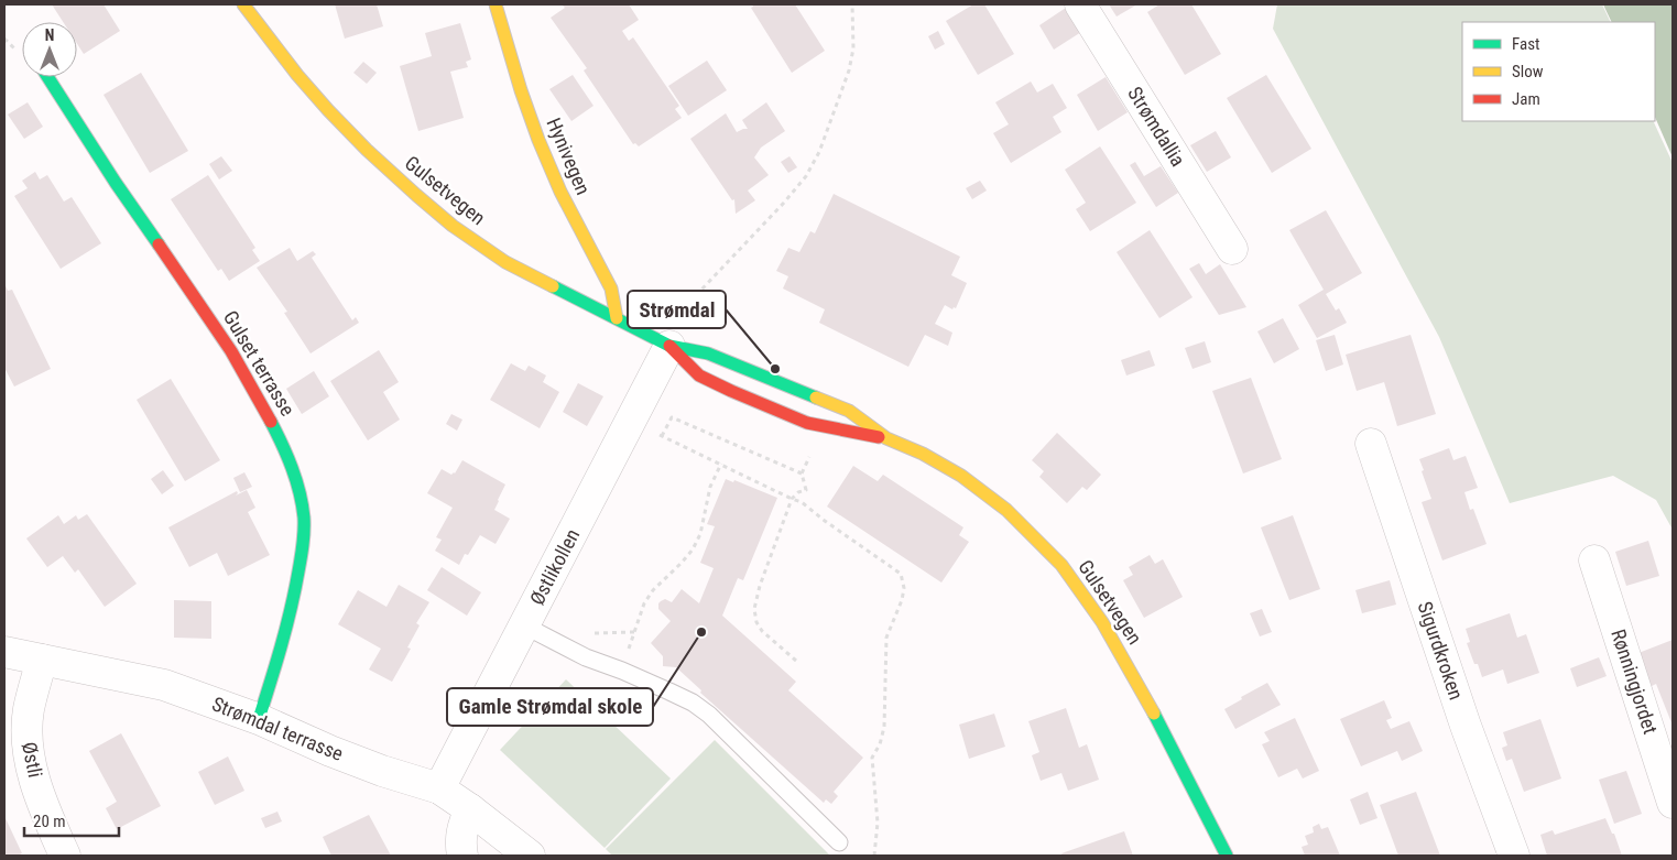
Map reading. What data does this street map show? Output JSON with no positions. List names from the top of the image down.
{
  "streets": {
    "main road": ["Hynivegen", "Gulsetvegen", "Gulset terrasse"],
    "street": [
      "Strømdallia",
      "Østlikollen",
      "Sigurdkroken",
      "Rønningjordet",
      "Strømdal terrasse",
      "Østli"
    ]
  },
  "crossings": [
    ["Hynivegen", "Gulsetvegen"],
    ["Gulsetvegen", "Østlikollen"],
    ["Gulset terrasse", "Strømdal terrasse"],
    ["Østlikollen", "Strømdal terrasse"],
    ["Strømdal terrasse", "Østli"]
  ],
  "places": ["Strømdal", "Gamle Strømdal skole"],
  "legend": ["Fast", "Slow", "Jam"],
  "scale_bar": "20 m",
  "north": "top"
}
